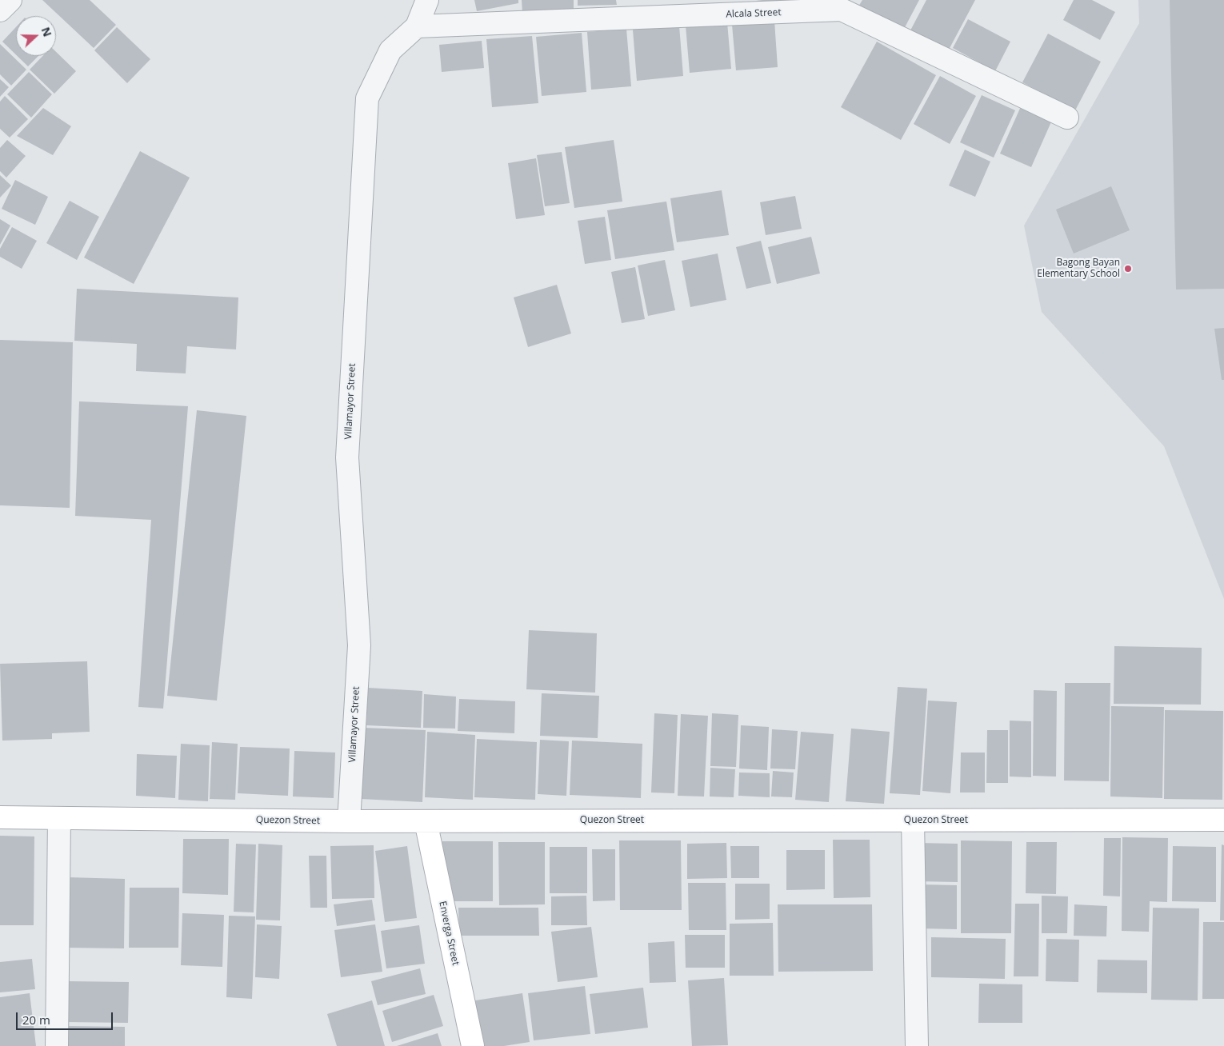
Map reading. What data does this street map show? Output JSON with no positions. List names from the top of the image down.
{
  "streets": {
    "main road": ["Quezon Street", "Enverga Street"],
    "street": ["Alcala Street", "Villamayor Street"]
  },
  "crossings": [
    ["Alcala Street", "Villamayor Street"],
    ["Villamayor Street", "Quezon Street"],
    ["Quezon Street", "Enverga Street"]
  ],
  "places": ["Bagong Bayan Elementary School"],
  "scale_bar": "20 m",
  "north": "right"
}
